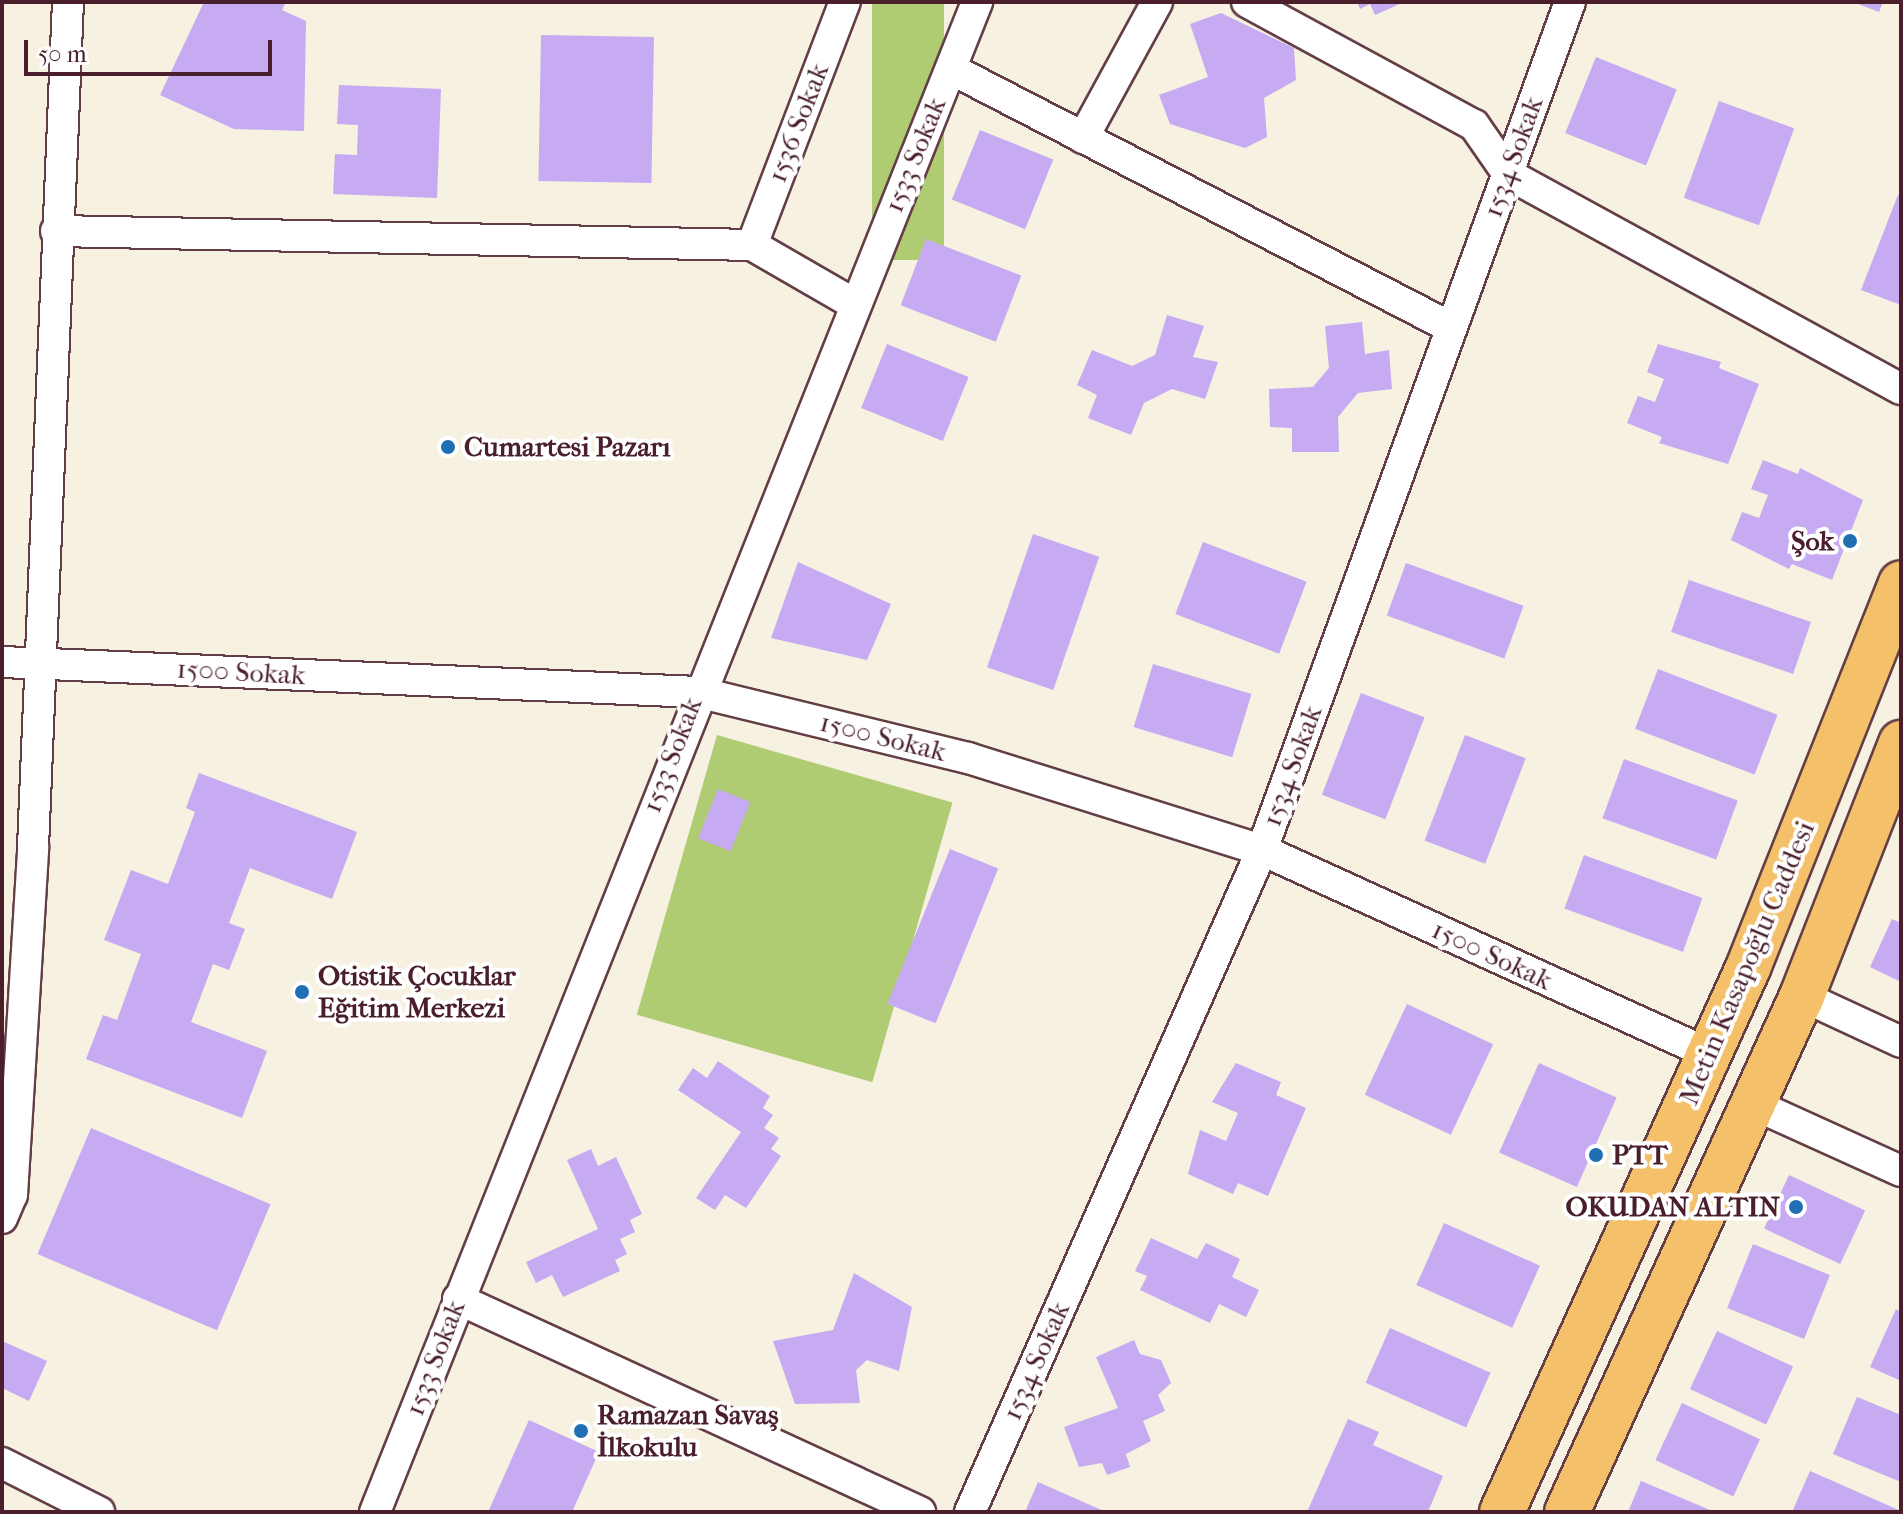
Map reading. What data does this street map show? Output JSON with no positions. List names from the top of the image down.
{
  "streets": {
    "main road": ["Metin Kasapoğlu Caddesi"],
    "street": [
      "1536 Sokak",
      "1533 Sokak",
      "1534 Sokak",
      "1500 Sokak"
    ]
  },
  "crossings": [
    ["1533 Sokak", "1500 Sokak"],
    ["1534 Sokak", "1500 Sokak"],
    ["1500 Sokak", "Metin Kasapoğlu Caddesi"]
  ],
  "places": [
    "Cumartesi Pazarı",
    "Şok",
    "Otistik Çocuklar Eğitim Merkezi",
    "PTT",
    "OKUDAN ALTIN",
    "Ramazan Savaş İlkokulu"
  ],
  "scale_bar": "50 m"
}
